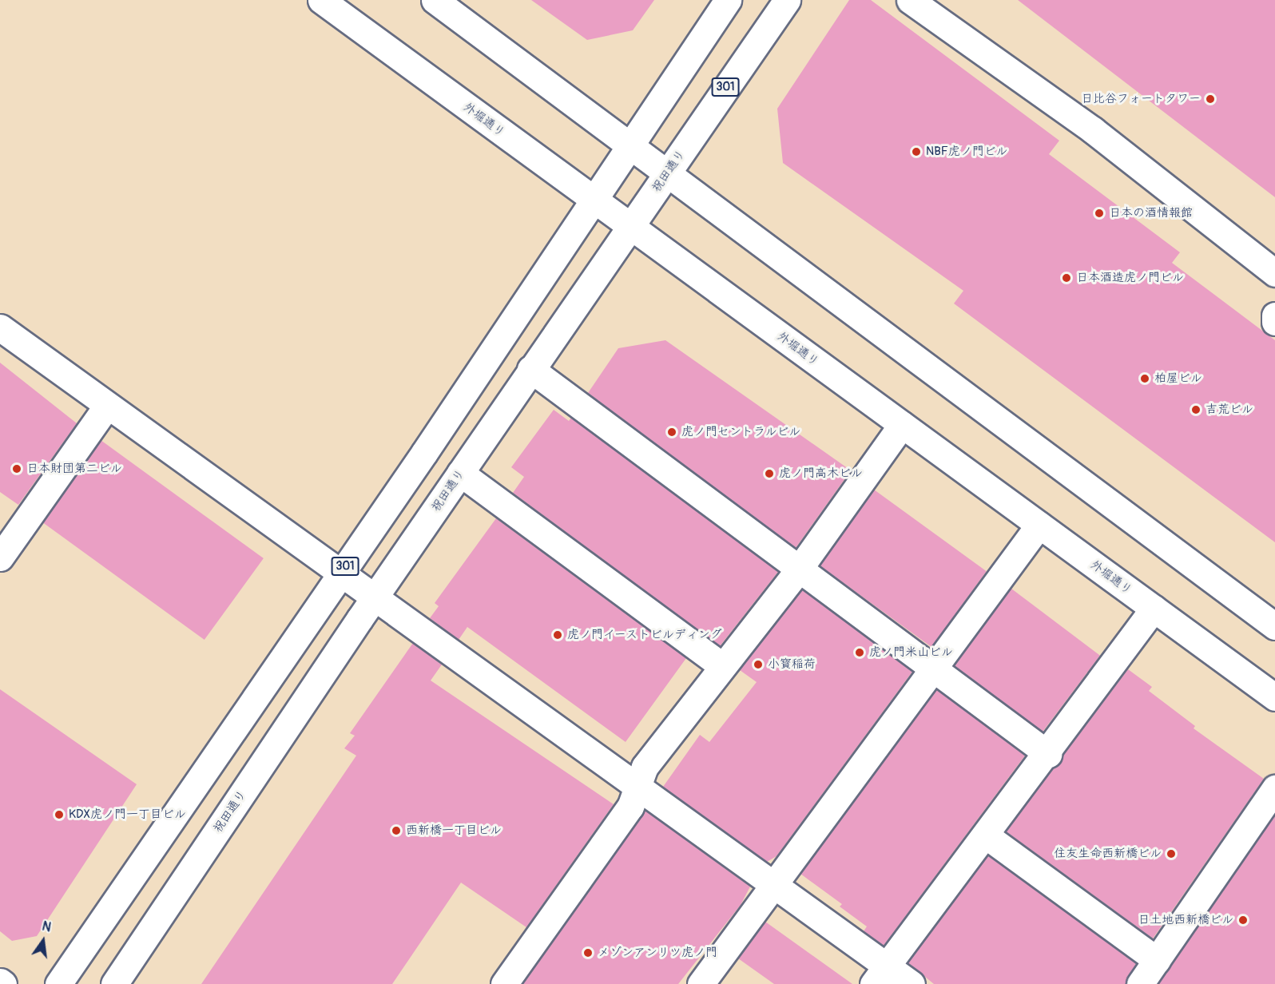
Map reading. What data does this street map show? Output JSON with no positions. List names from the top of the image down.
{
  "streets": {
    "main road": ["301", "外堀通り", "祝田通り"]
  },
  "crossings": [
    ["301", "外堀通り"],
    ["外堀通り", "祝田通り"]
  ],
  "places": [
    "日比谷フォートタワー",
    "NBF虎ノ門ビル",
    "日本の酒情報館",
    "日本酒造虎ノ門ビル",
    "柏屋ビル",
    "吉荒ビル",
    "虎ノ門セントラルビル",
    "日本財団第二ビル",
    "虎ノ門高木ビル",
    "虎ノ門イーストビルディング",
    "虎ノ門米山ビル",
    "小寳稲荷",
    "KDX虎ノ門一丁目ビル",
    "西新橋一丁目ビル",
    "住友生命西新橋ビル",
    "日土地西新橋ビル",
    "メゾンアンリツ虎ノ門"
  ],
  "north": "top"
}
